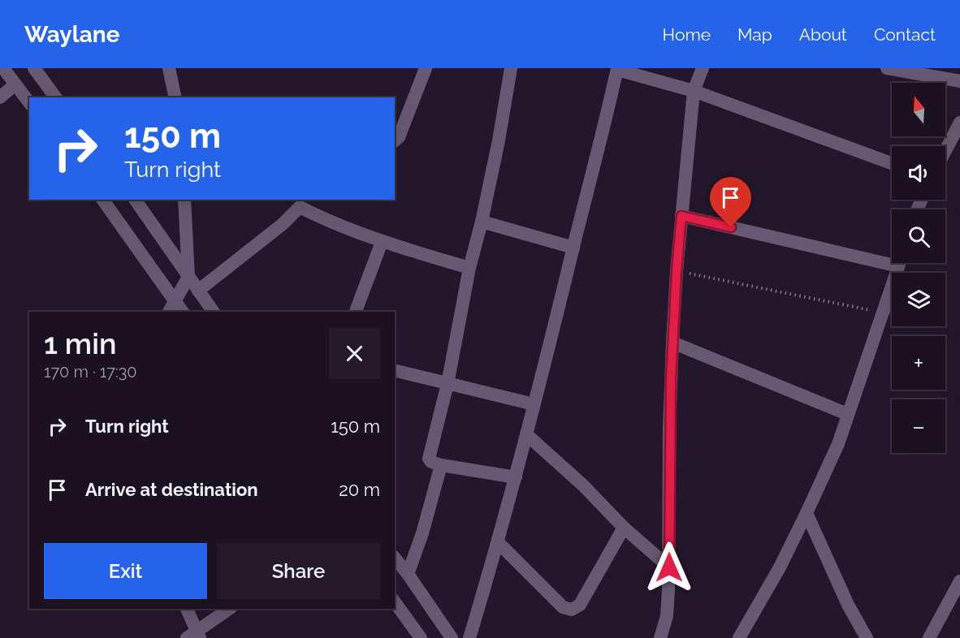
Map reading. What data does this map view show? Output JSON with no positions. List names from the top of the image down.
{
  "north": "top",
  "page": {
    "header": "Waylane",
    "nav": [
      "Home",
      "Map",
      "About",
      "Contact"
    ],
    "map_buttons": ["+", "−"],
    "turn": ["150 m", "Turn right"],
    "heading": ["1 min", "170 m · 17:30"],
    "list": [
      {
        "name": "Turn right",
        "value": "150 m"
      },
      {
        "name": "Arrive at destination",
        "value": "20 m"
      }
    ],
    "buttons": ["Exit", "Share"]
  }
}
